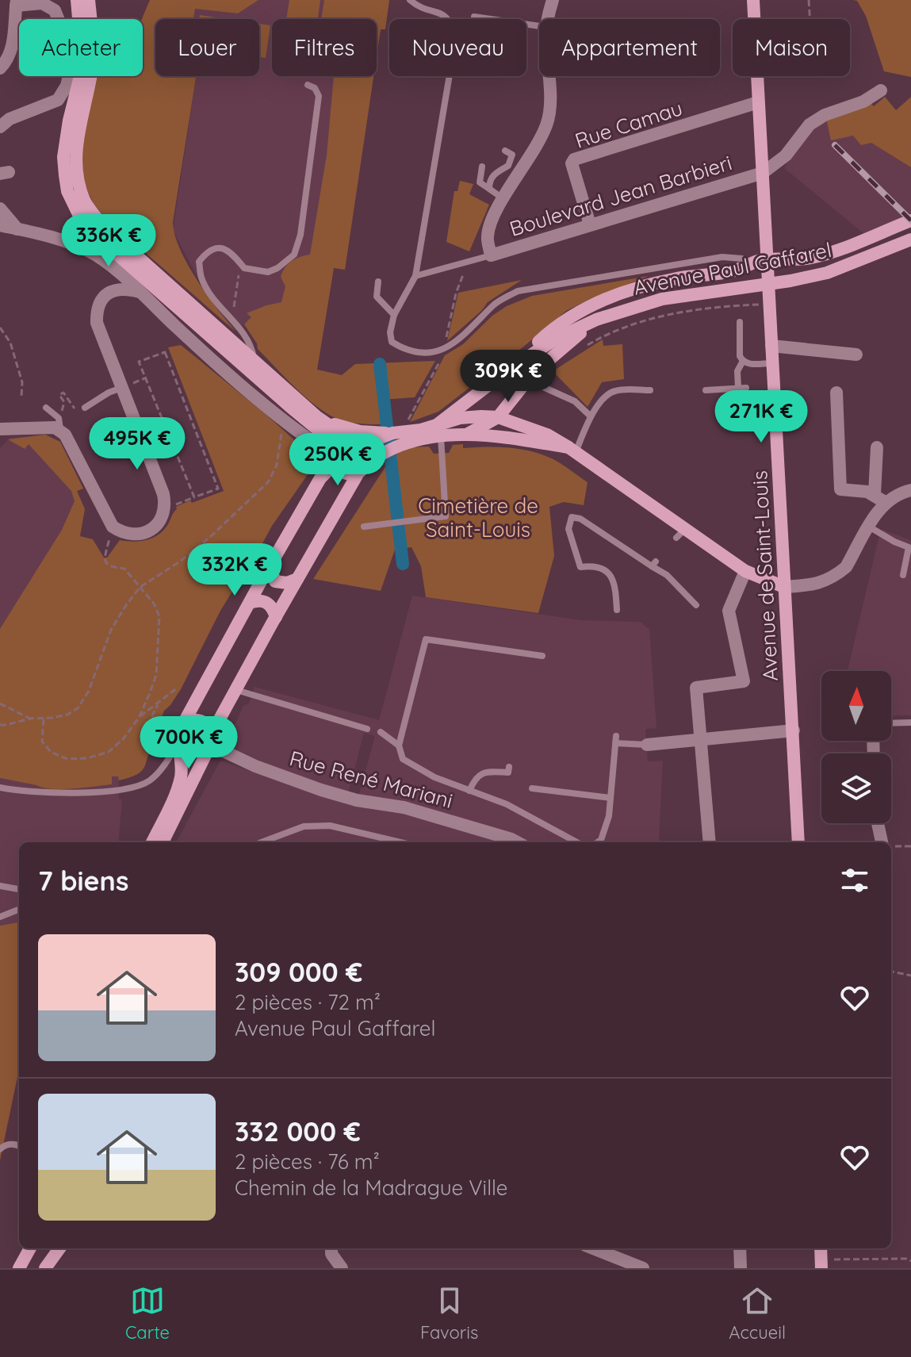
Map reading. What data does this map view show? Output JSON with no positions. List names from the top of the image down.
{
  "streets": {
    "main road": ["Avenue Paul Gaffarel", "Avenue de Saint-Louis"],
    "street": ["Rue Camau", "Boulevard Jean Barbieri", "Rue René Mariani"]
  },
  "crossings": [
    ["Rue Camau", "Boulevard Jean Barbieri"],
    ["Rue Camau", "Avenue de Saint-Louis"],
    ["Boulevard Jean Barbieri", "Avenue de Saint-Louis"]
  ],
  "parks": ["Cimetière de Saint-Louis"],
  "north": "top",
  "page": {
    "chip": [
      "Acheter",
      "Louer",
      "Filtres",
      "Nouveau",
      "Appartement",
      "Maison"
    ],
    "price": [
      "336K €",
      "309K €",
      "271K €",
      "495K €",
      "250K €",
      "332K €",
      "700K €"
    ],
    "heading": "7 biens",
    "list": [
      {
        "name": "309 000 €",
        "note": "2 pièces · 72 m² · Avenue Paul Gaffarel"
      },
      {
        "name": "332 000 €",
        "note": "2 pièces · 76 m² · Chemin de la Madrague Ville"
      }
    ],
    "tabs": ["Carte", "Favoris", "Accueil"]
  }
}
